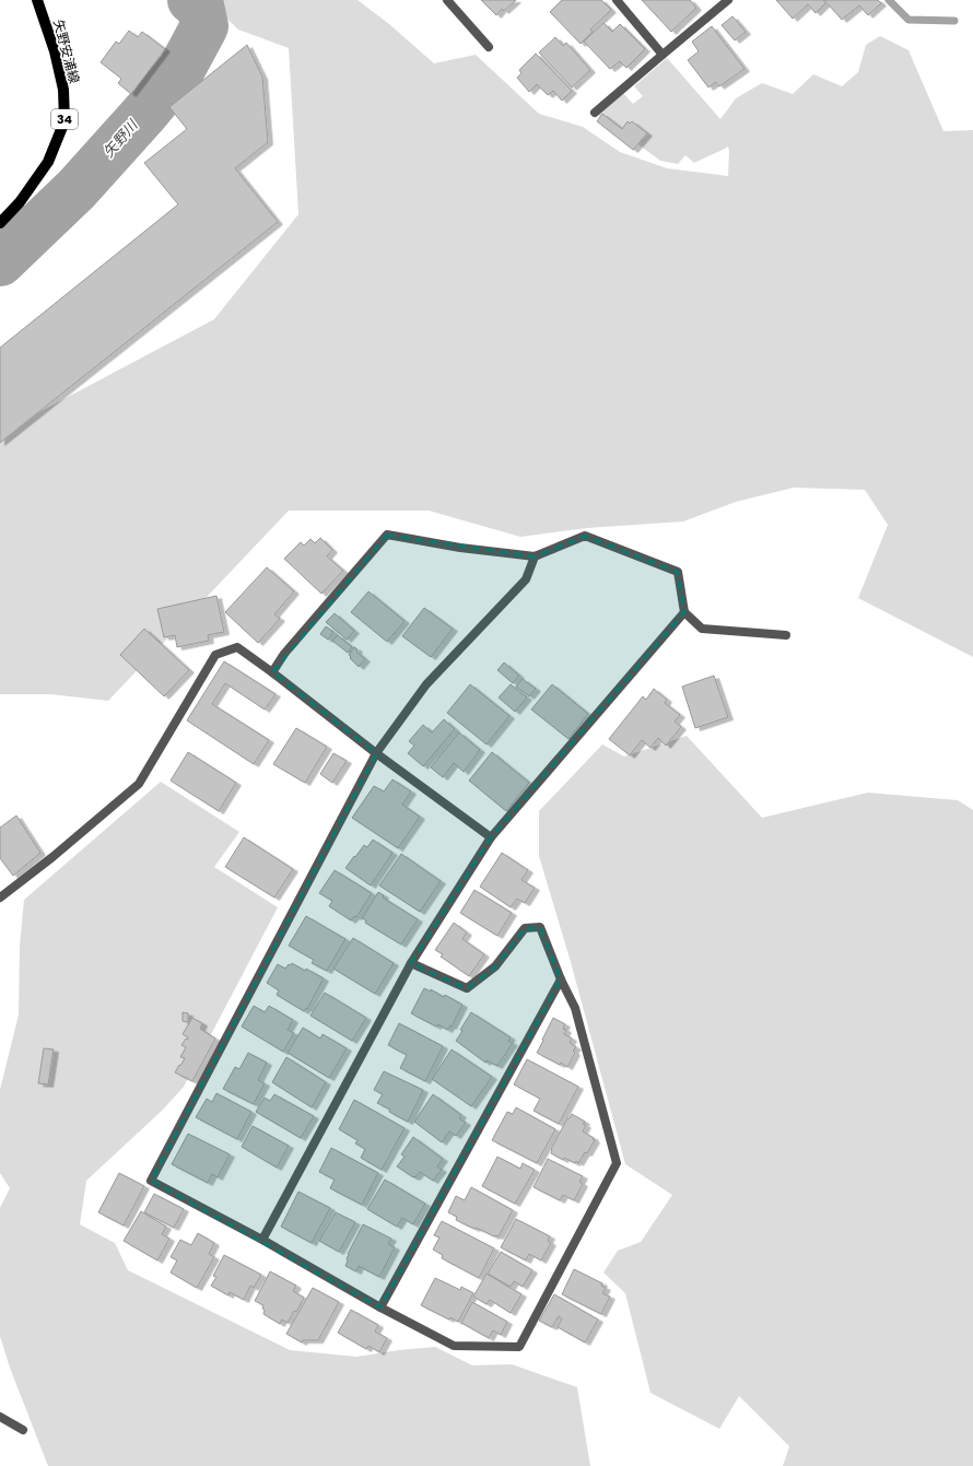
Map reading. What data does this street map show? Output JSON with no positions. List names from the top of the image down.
{
  "streets": {
    "main road": ["矢野安浦線", "34"]
  },
  "water": ["矢野川"]
}
